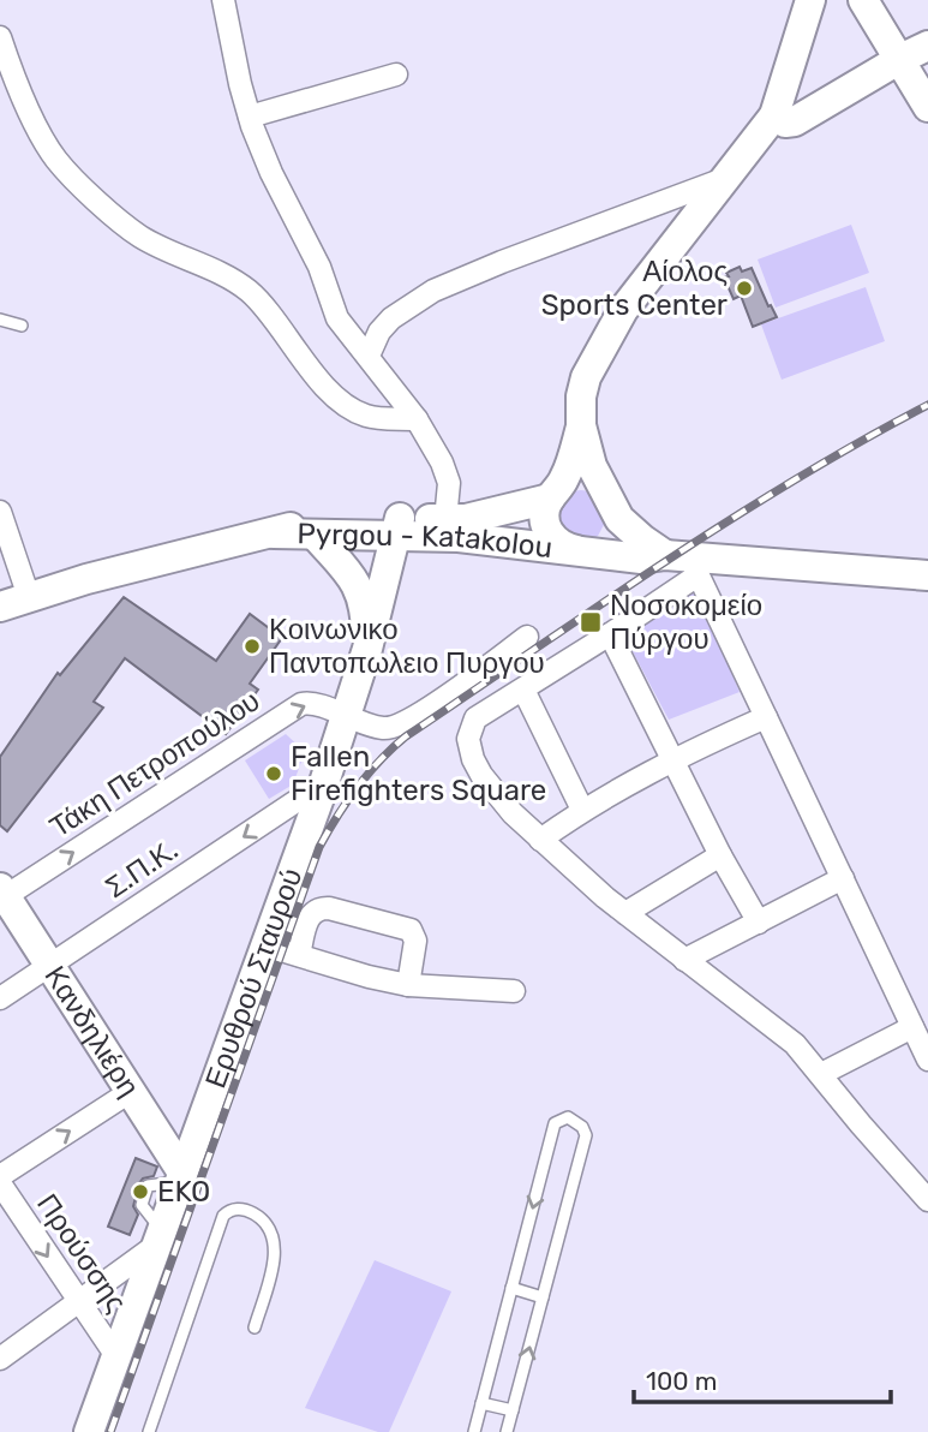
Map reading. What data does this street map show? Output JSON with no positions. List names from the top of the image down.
{
  "streets": {
    "main road": ["Pyrgou - Katakolou", "Ερυθρού Σταυρού", "Κανδηλιέρη"],
    "street": ["Τάκη Πετροπούλου", "Σ.Π.Κ.", "Προύσσης"]
  },
  "crossings": [
    ["Pyrgou - Katakolou", "Ερυθρού Σταυρού"],
    ["Τάκη Πετροπούλου", "Ερυθρού Σταυρού"],
    ["Τάκη Πετροπούλου", "Κανδηλιέρη"],
    ["Σ.Π.Κ.", "Ερυθρού Σταυρού"],
    ["Σ.Π.Κ.", "Κανδηλιέρη"],
    ["Ερυθρού Σταυρού", "Κανδηλιέρη"],
    ["Ερυθρού Σταυρού", "Προύσσης"]
  ],
  "one_way": ["Τάκη Πετροπούλου", "Σ.Π.Κ.", "Προύσσης"],
  "places": {
    "other": [
      "Αίολος Sports Center",
      "Κοινωνικο Παντοπωλειο Πυργου",
      "Fallen Firefighters Square",
      "EKO"
    ],
    "transit": ["Νοσοκομείο Πύργου"]
  },
  "scale_bar": "100 m"
}
